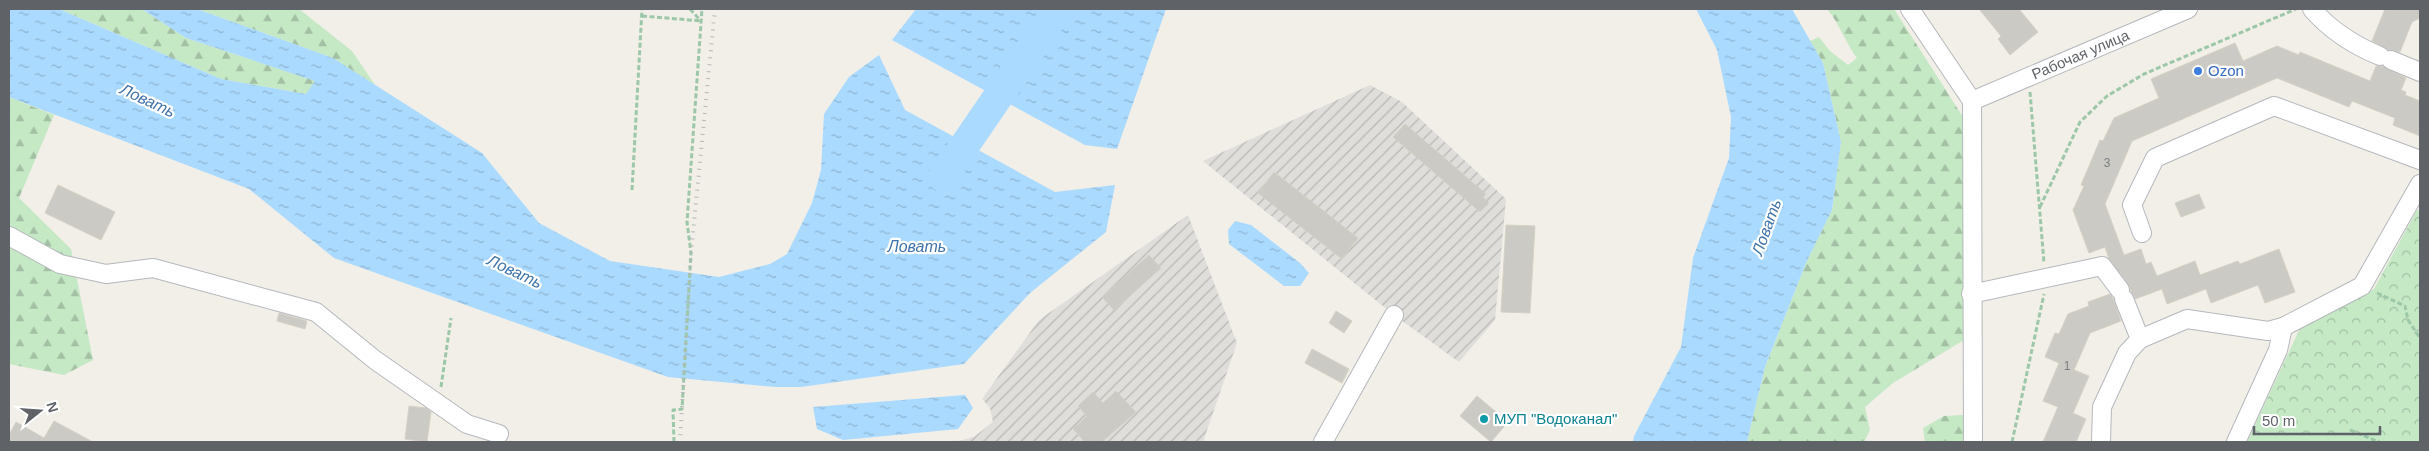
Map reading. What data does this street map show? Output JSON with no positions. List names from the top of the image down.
{
  "streets": {
    "street": ["Рабочая улица"]
  },
  "water": ["Ловать"],
  "places": ["Ozon", "МУП \"Водоканал\""],
  "house_numbers": ["3", "1"],
  "scale_bar": "50 m",
  "north": "right"
}
